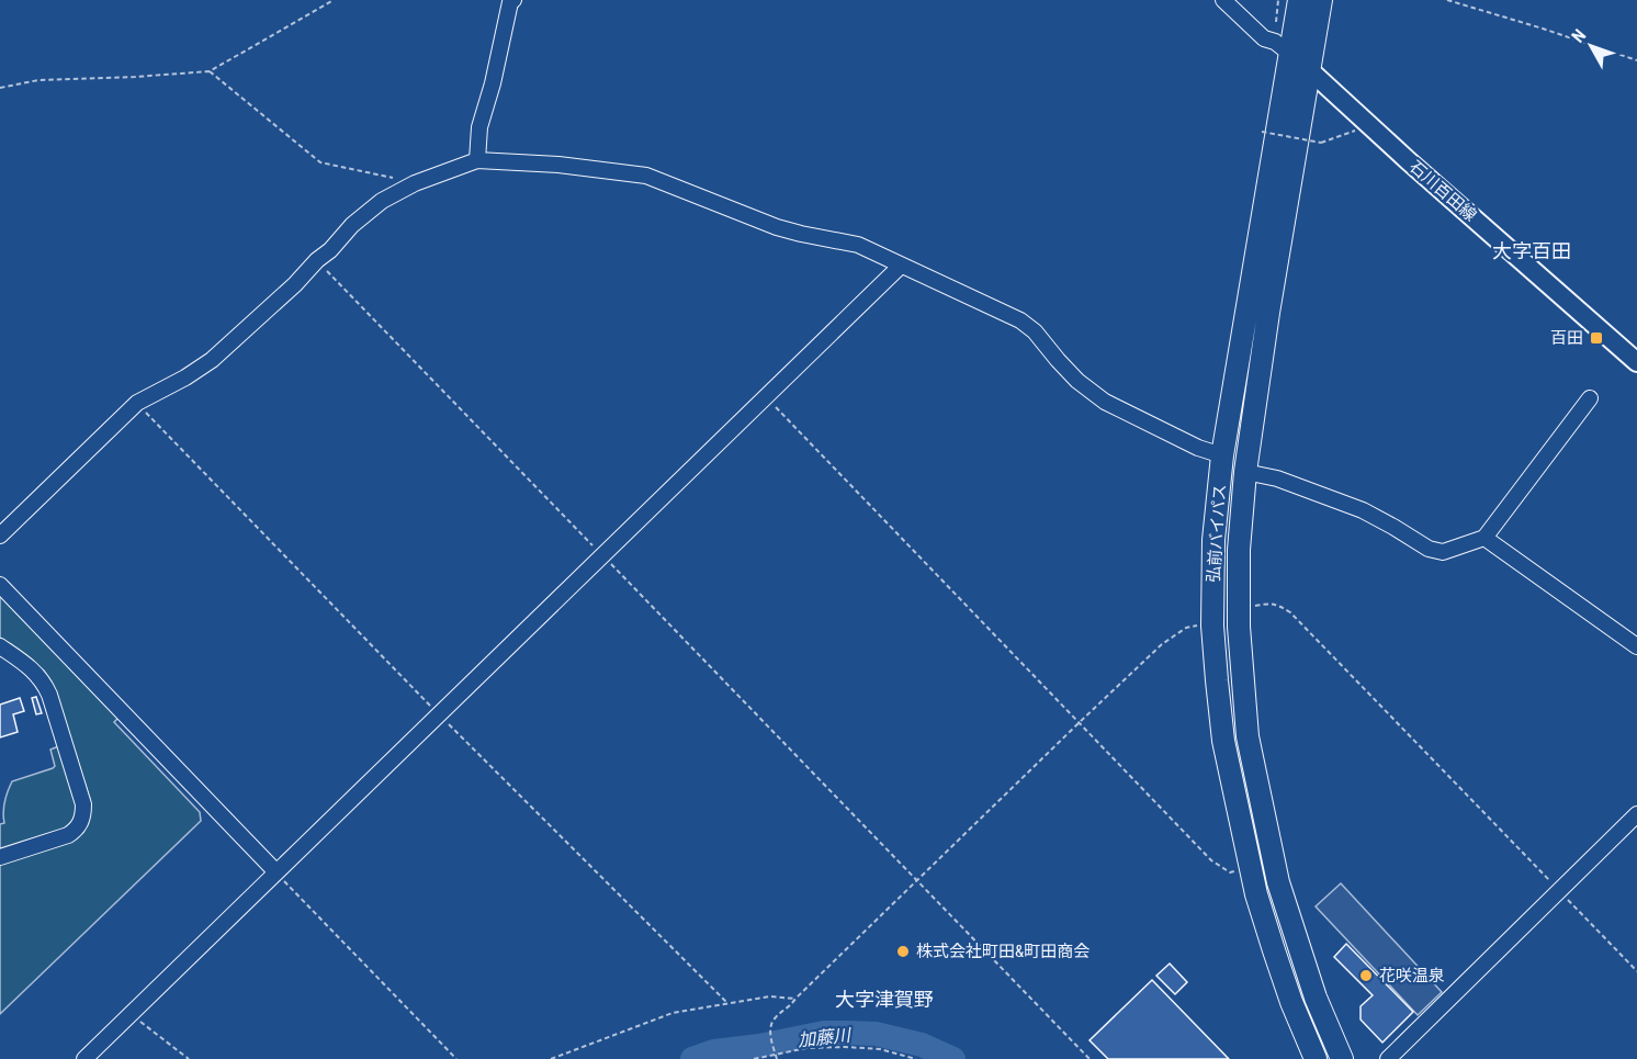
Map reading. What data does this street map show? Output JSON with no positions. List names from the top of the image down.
{
  "streets": {
    "highway": ["弘前バイパス"],
    "main road": ["石川百田線"]
  },
  "crossings": [
    ["石川百田線", "弘前バイパス"]
  ],
  "districts": ["大字百田", "大字津賀野"],
  "water": ["加藤川"],
  "places": {
    "transit": ["百田"],
    "other": ["株式会社町田&町田商会", "花咲温泉"]
  },
  "north": "top left"
}
